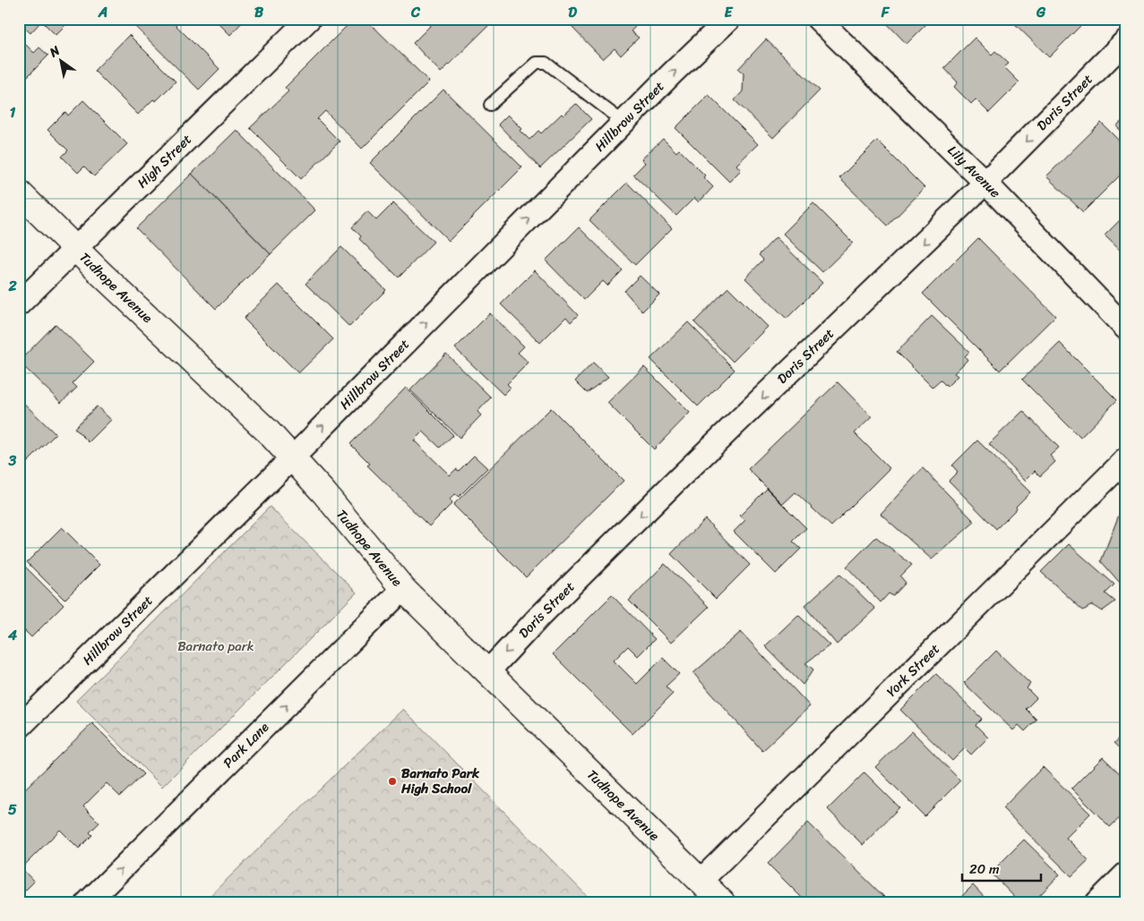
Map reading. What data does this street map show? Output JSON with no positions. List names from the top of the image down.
{
  "streets": {
    "street": [
      "Doris Street",
      "Hillbrow Street",
      "High Street",
      "Lily Avenue",
      "Tudhope Avenue",
      "York Street",
      "Park Lane"
    ]
  },
  "crossings": [
    ["Doris Street", "Lily Avenue"],
    ["Doris Street", "Tudhope Avenue"],
    ["Hillbrow Street", "Tudhope Avenue"],
    ["High Street", "Tudhope Avenue"],
    ["Tudhope Avenue", "York Street"],
    ["Tudhope Avenue", "Park Lane"]
  ],
  "one_way": ["Doris Street", "Hillbrow Street", "Park Lane"],
  "parks": ["Barnato park"],
  "places": ["Barnato Park High School"],
  "scale_bar": "20 m",
  "north": "top left",
  "grid": {
    "columns": [
      "A",
      "B",
      "C",
      "D",
      "E",
      "F",
      "G"
    ],
    "rows": [
      "1",
      "2",
      "3",
      "4",
      "5"
    ]
  }
}
